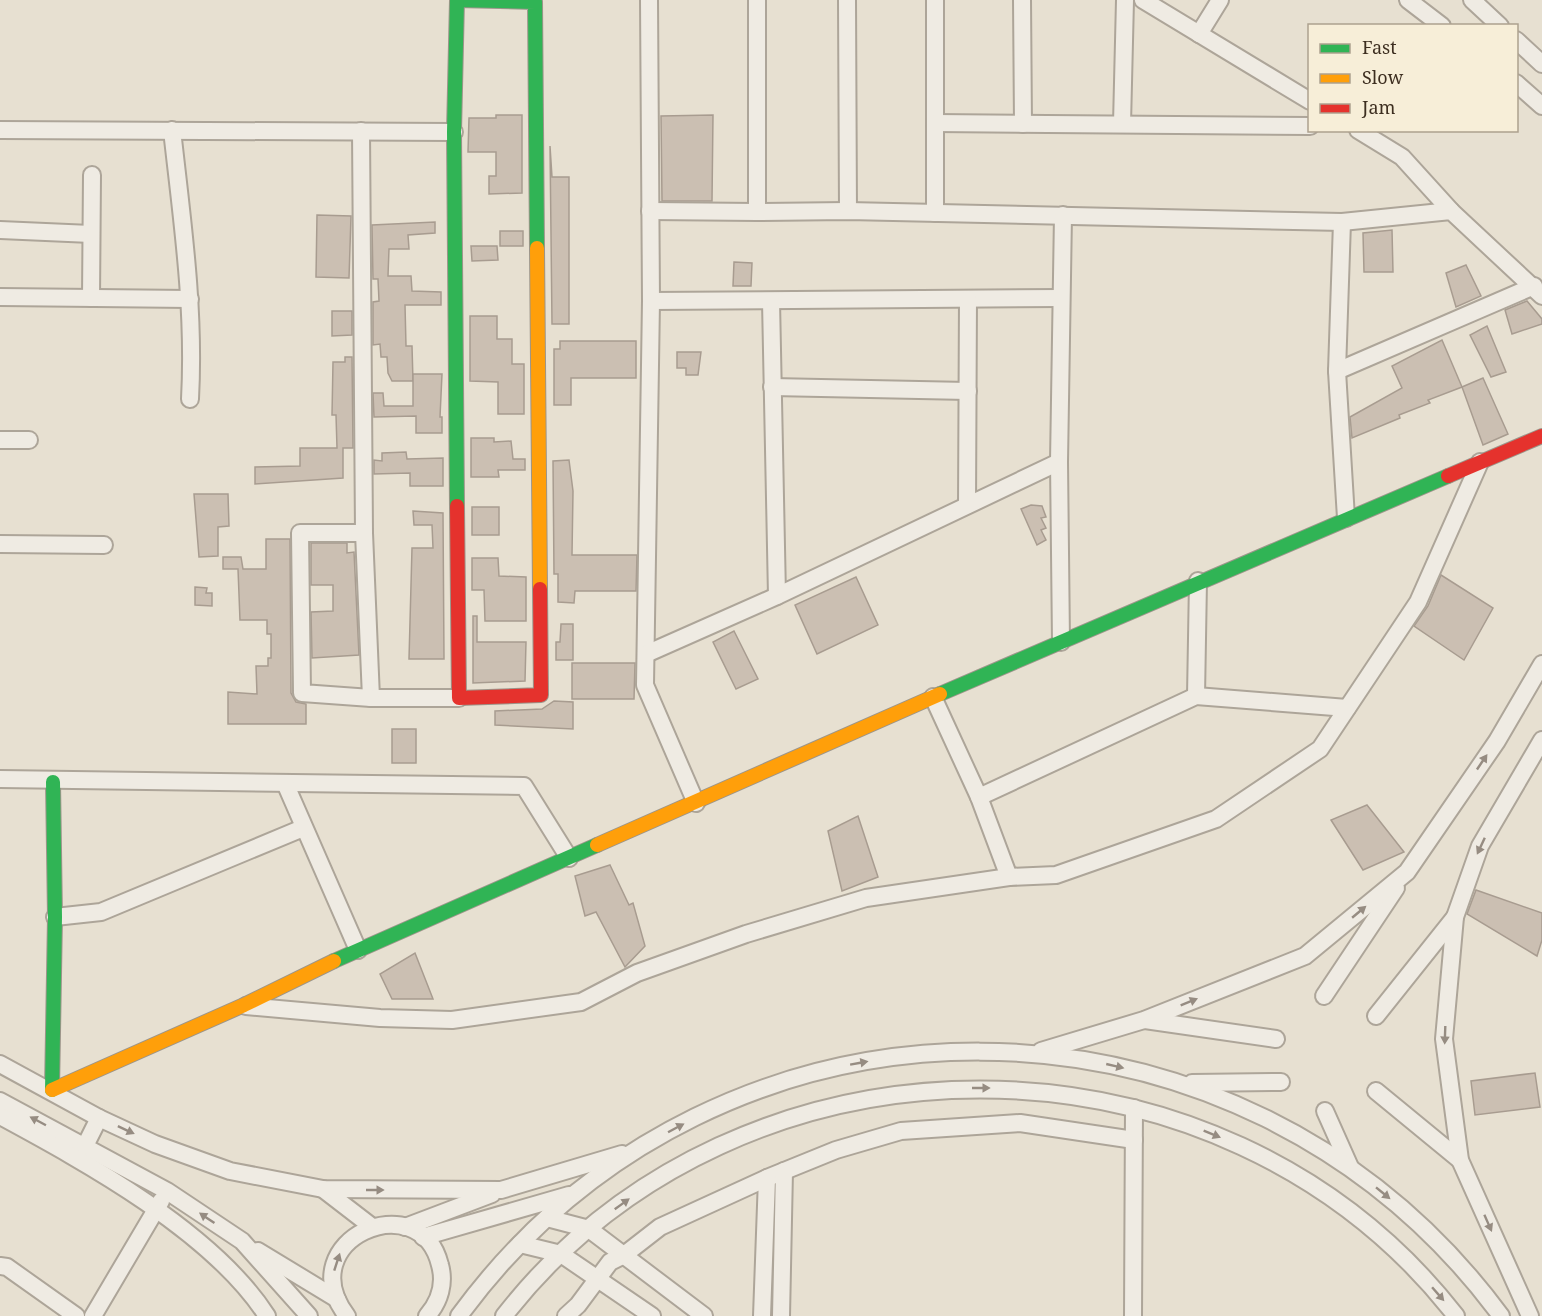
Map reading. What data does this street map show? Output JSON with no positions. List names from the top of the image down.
{
  "legend": ["Fast", "Slow", "Jam"]
}
